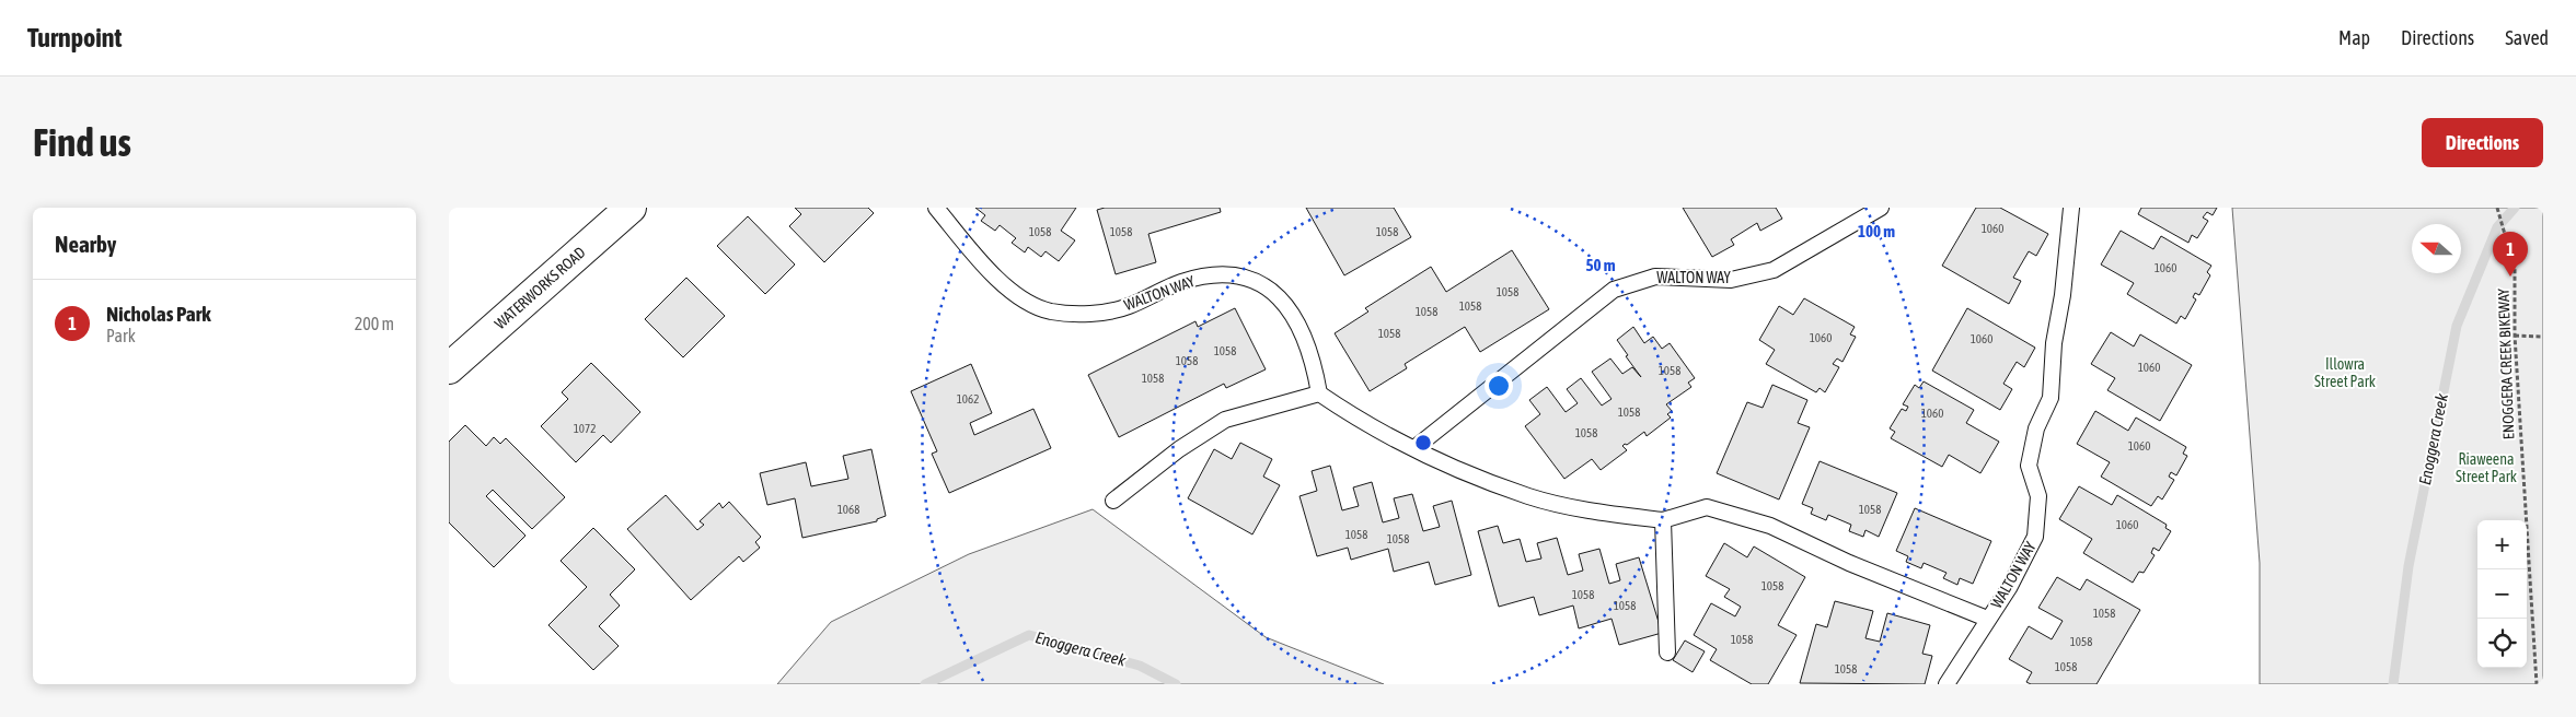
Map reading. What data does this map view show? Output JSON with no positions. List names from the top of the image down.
{
  "streets": {
    "main road": ["WATERWORKS ROAD"],
    "lane": ["WALTON WAY"],
    "path": ["ENOGGERA CREEK BIKEWAY"]
  },
  "water": ["Enoggera Creek"],
  "parks": ["Illowra Street Park", "Riaweena Street Park"],
  "house_numbers": [
    "1060",
    "1058",
    "1058",
    "1058",
    "1060",
    "1058",
    "1058",
    "1058",
    "1058",
    "1060",
    "1060",
    "1058",
    "1058",
    "1060",
    "1058",
    "1058",
    "1062",
    "1058",
    "1060",
    "1072",
    "1058",
    "1060",
    "1068",
    "1058",
    "1060",
    "1058",
    "1058",
    "1058",
    "1058",
    "1058",
    "1058",
    "1058",
    "1058",
    "1058",
    "1058"
  ],
  "north": "left",
  "page": {
    "header": "Turnpoint",
    "nav": ["Map", "Directions", "Saved"],
    "buttons": "Directions",
    "title": "Find us",
    "heading": "Nearby",
    "pins": "1",
    "list": [
      {
        "mark": "1",
        "name": "Nicholas Park",
        "note": "Park",
        "value": "200 m"
      }
    ],
    "map_buttons": ["+", "−"]
  },
  "rings": ["100 m", "50 m"]
}
